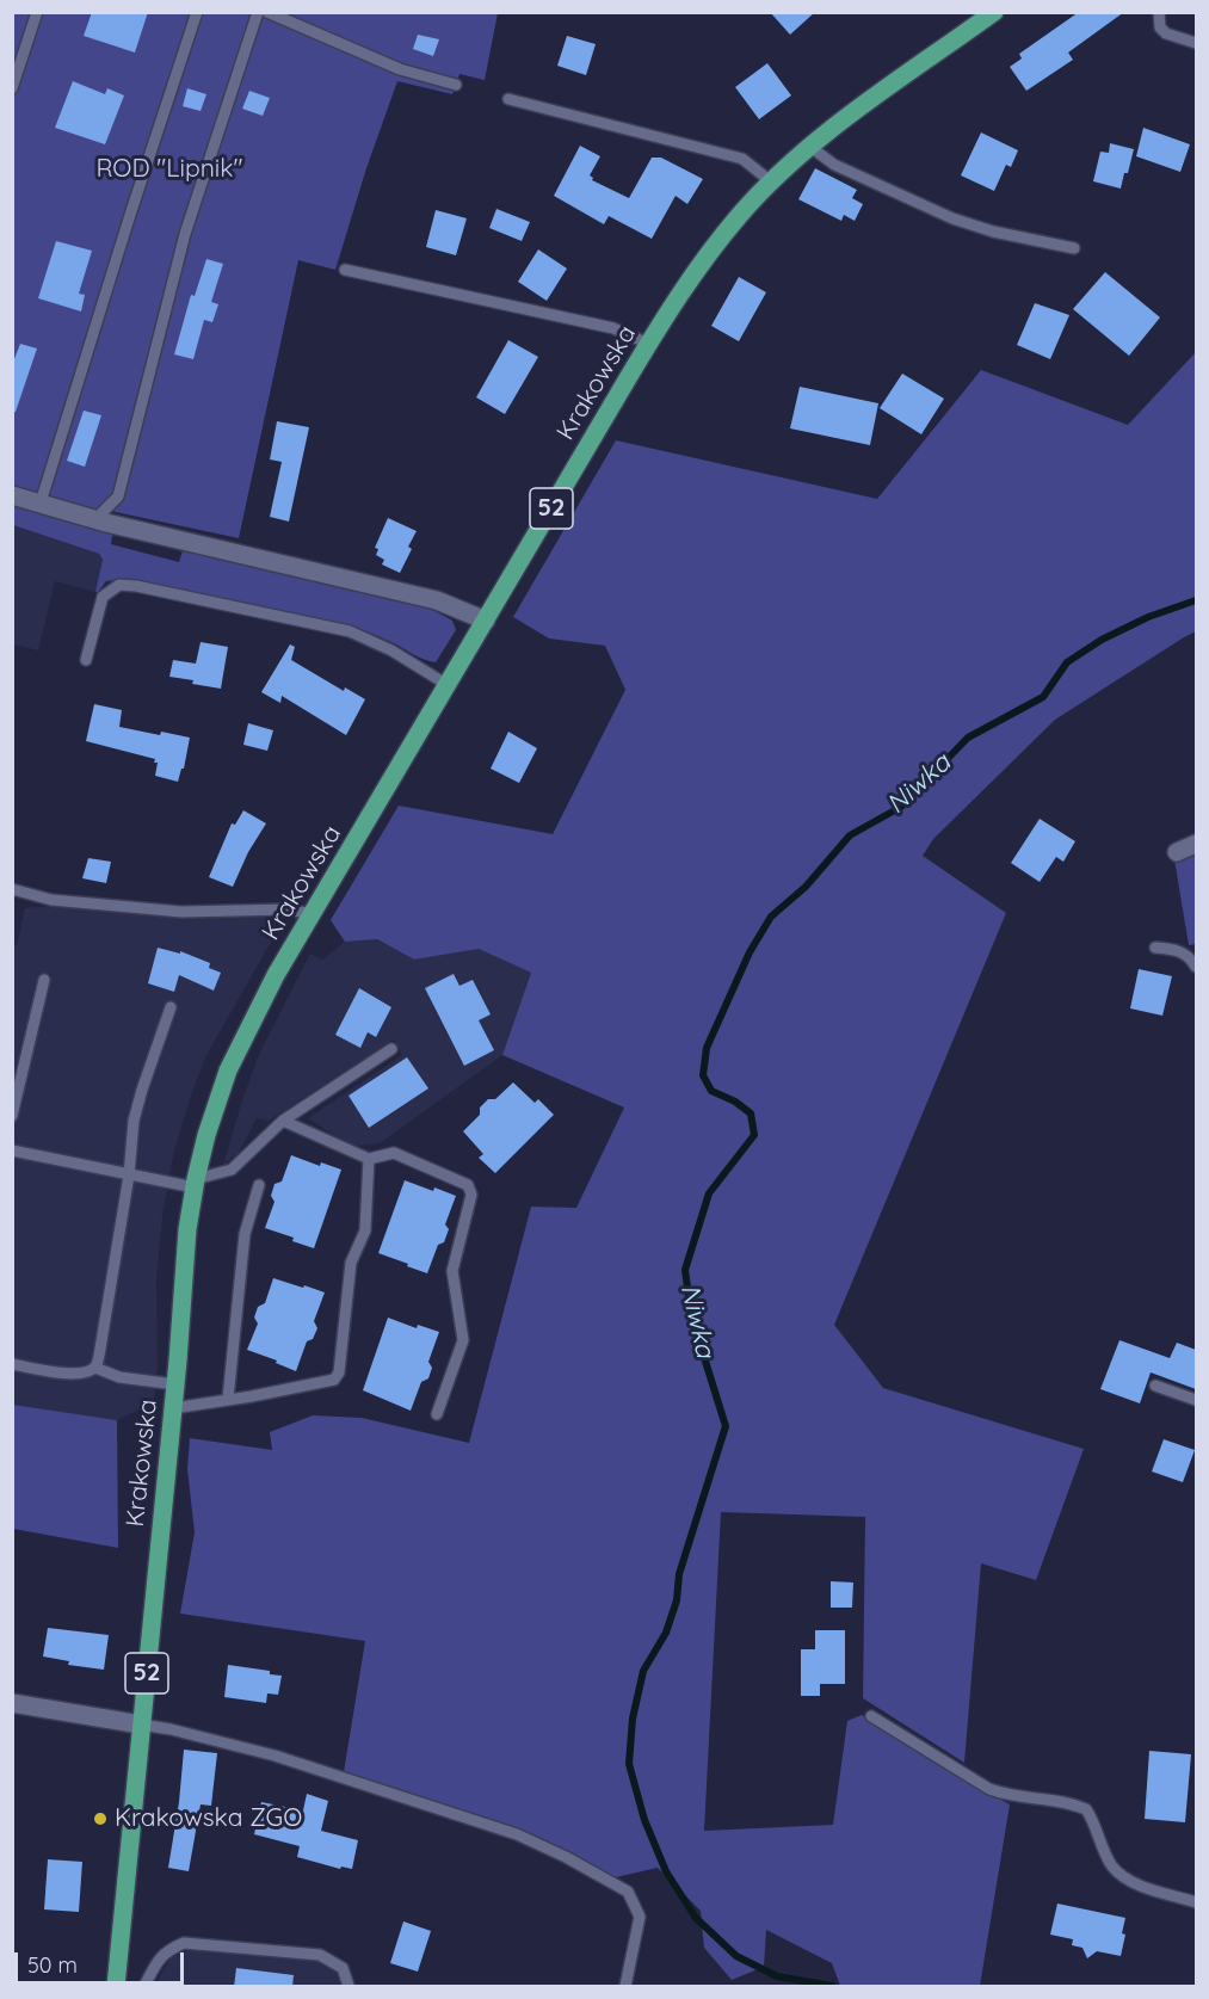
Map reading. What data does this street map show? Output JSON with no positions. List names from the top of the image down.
{
  "streets": {
    "main road": ["Krakowska", "52"]
  },
  "water": ["Niwka"],
  "parks": ["ROD \"Lipnik\""],
  "places": ["Krakowska ZGO"],
  "scale_bar": "50 m"
}
